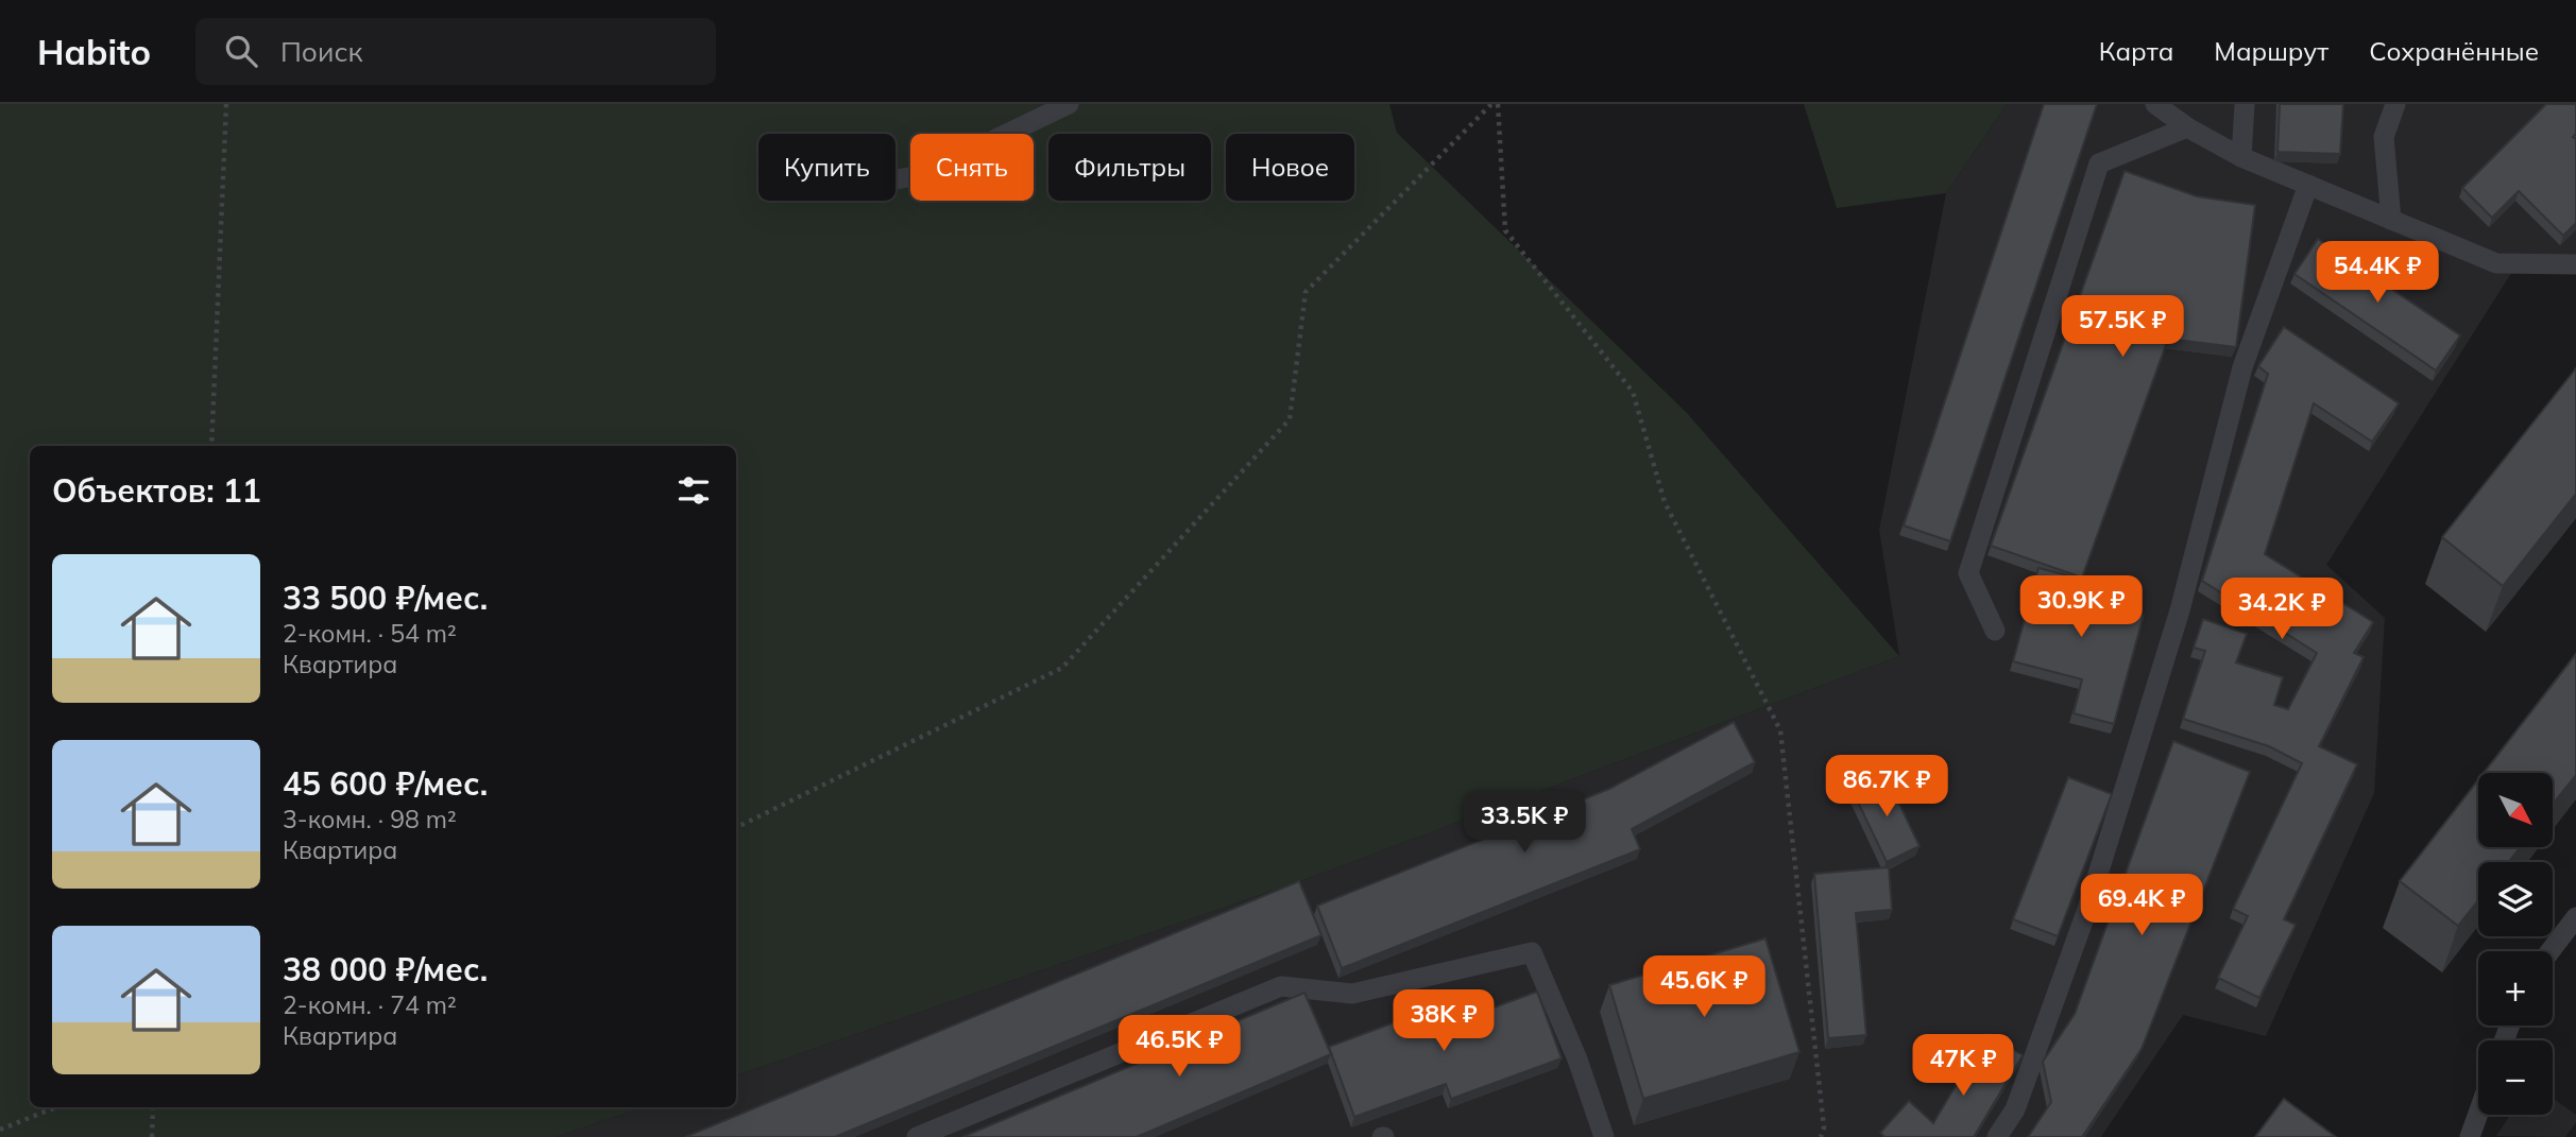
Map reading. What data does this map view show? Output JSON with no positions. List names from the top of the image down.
{
  "north": "bottom right",
  "page": {
    "header": "Habito",
    "search": "Поиск",
    "nav": ["Карта", "Маршрут", "Сохранённые"],
    "chip": [
      "Купить",
      "Снять",
      "Фильтры",
      "Новое"
    ],
    "price": [
      "54.4K ₽",
      "57.5K ₽",
      "30.9K ₽",
      "34.2K ₽",
      "86.7K ₽",
      "33.5K ₽",
      "69.4K ₽",
      "45.6K ₽",
      "38K ₽",
      "46.5K ₽",
      "47K ₽"
    ],
    "heading": "Объектов: 11",
    "list": [
      {
        "name": "33 500 ₽/мес.",
        "note": "2-комн. · 54 m² · Квартира"
      },
      {
        "name": "45 600 ₽/мес.",
        "note": "3-комн. · 98 m² · Квартира"
      },
      {
        "name": "38 000 ₽/мес.",
        "note": "2-комн. · 74 m² · Квартира"
      }
    ],
    "map_buttons": ["+", "−"]
  }
}
